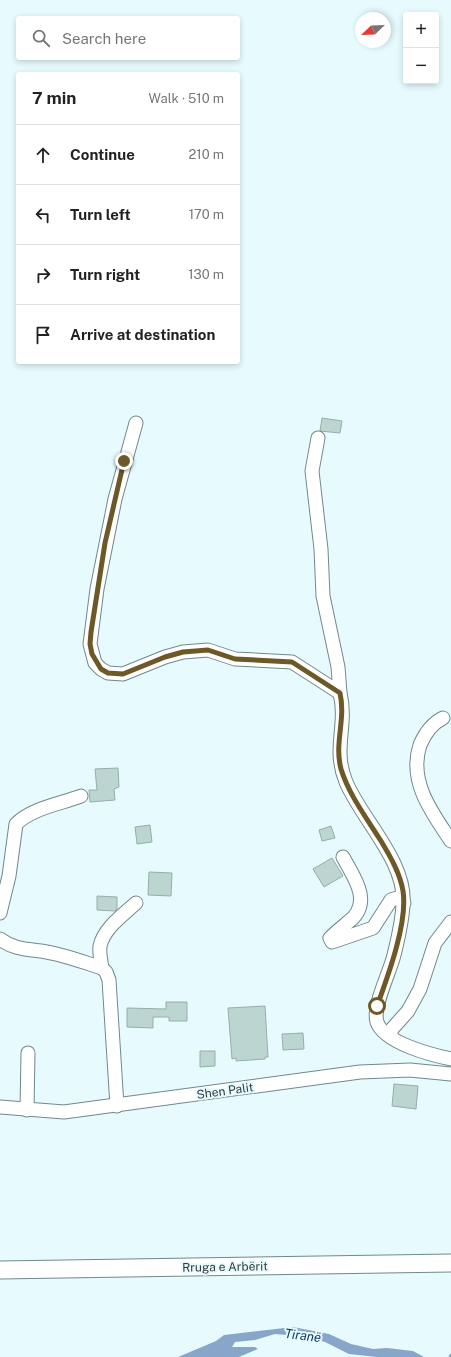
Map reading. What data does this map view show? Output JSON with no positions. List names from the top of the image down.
{
  "streets": {
    "main road": ["Rruga e Arbërit"],
    "street": ["Shen Palit"]
  },
  "water": ["Tiranë"],
  "north": "bottom left",
  "page": {
    "map_buttons": ["+", "−"],
    "search": "Search here",
    "heading": ["7 min", "Walk · 510 m"],
    "list": [
      ["Continue", "210 m"],
      ["Turn left", "170 m"],
      ["Turn right", "130 m"],
      "Arrive at destination"
    ]
  }
}
